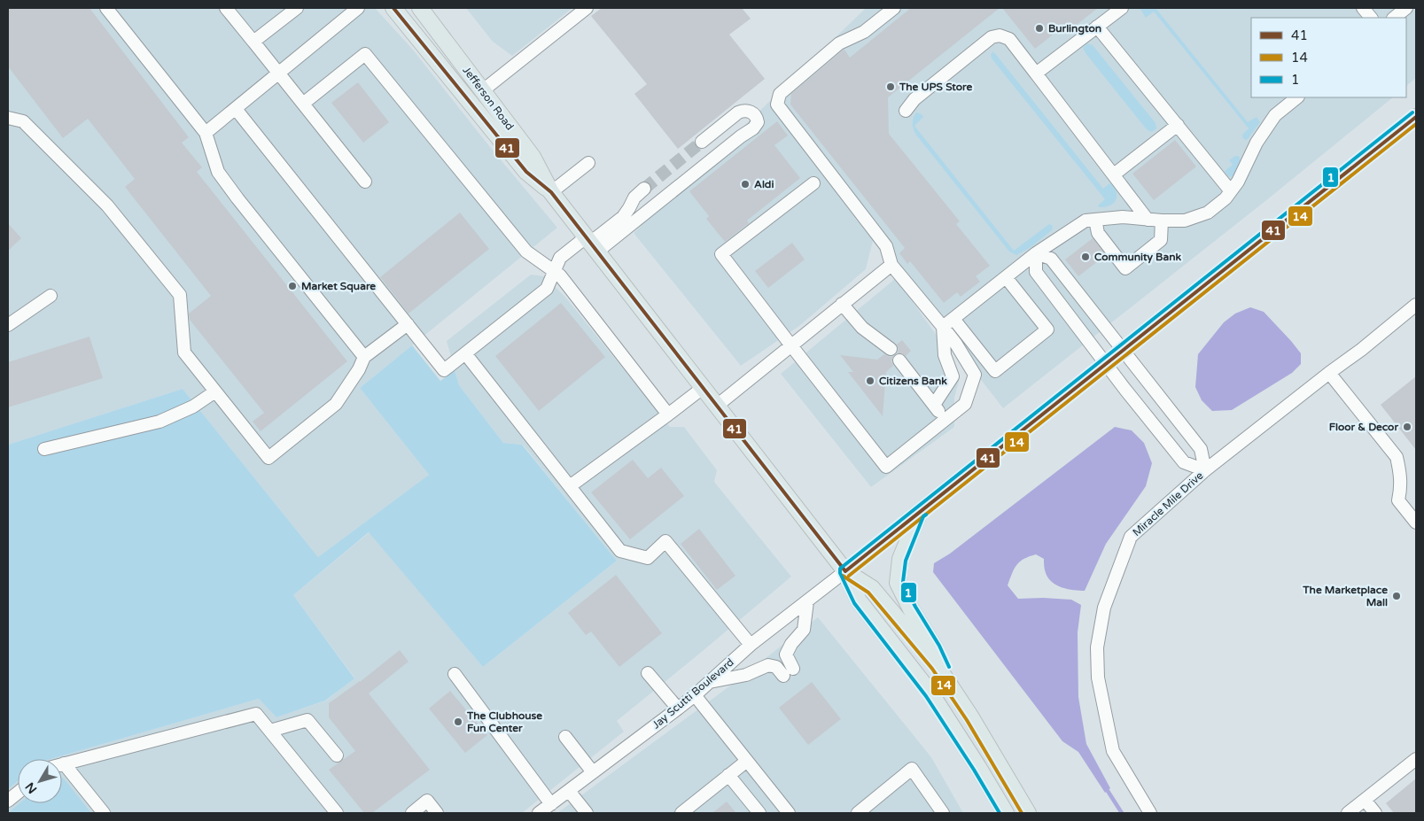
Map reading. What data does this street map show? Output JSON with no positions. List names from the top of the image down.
{
  "streets": {
    "main road": ["Jefferson Road"],
    "street": ["Miracle Mile Drive", "Jay Scutti Boulevard"]
  },
  "crossings": [
    ["Jefferson Road", "Jay Scutti Boulevard"]
  ],
  "places": [
    "Burlington",
    "The UPS Store",
    "Aldi",
    "Community Bank",
    "Market Square",
    "Citizens Bank",
    "Floor & Decor",
    "The Marketplace Mall",
    "The Clubhouse Fun Center"
  ],
  "lines": ["transit line 41", "transit line 1", "transit line 14"],
  "legend": ["41", "14", "1"],
  "north": "bottom left"
}
